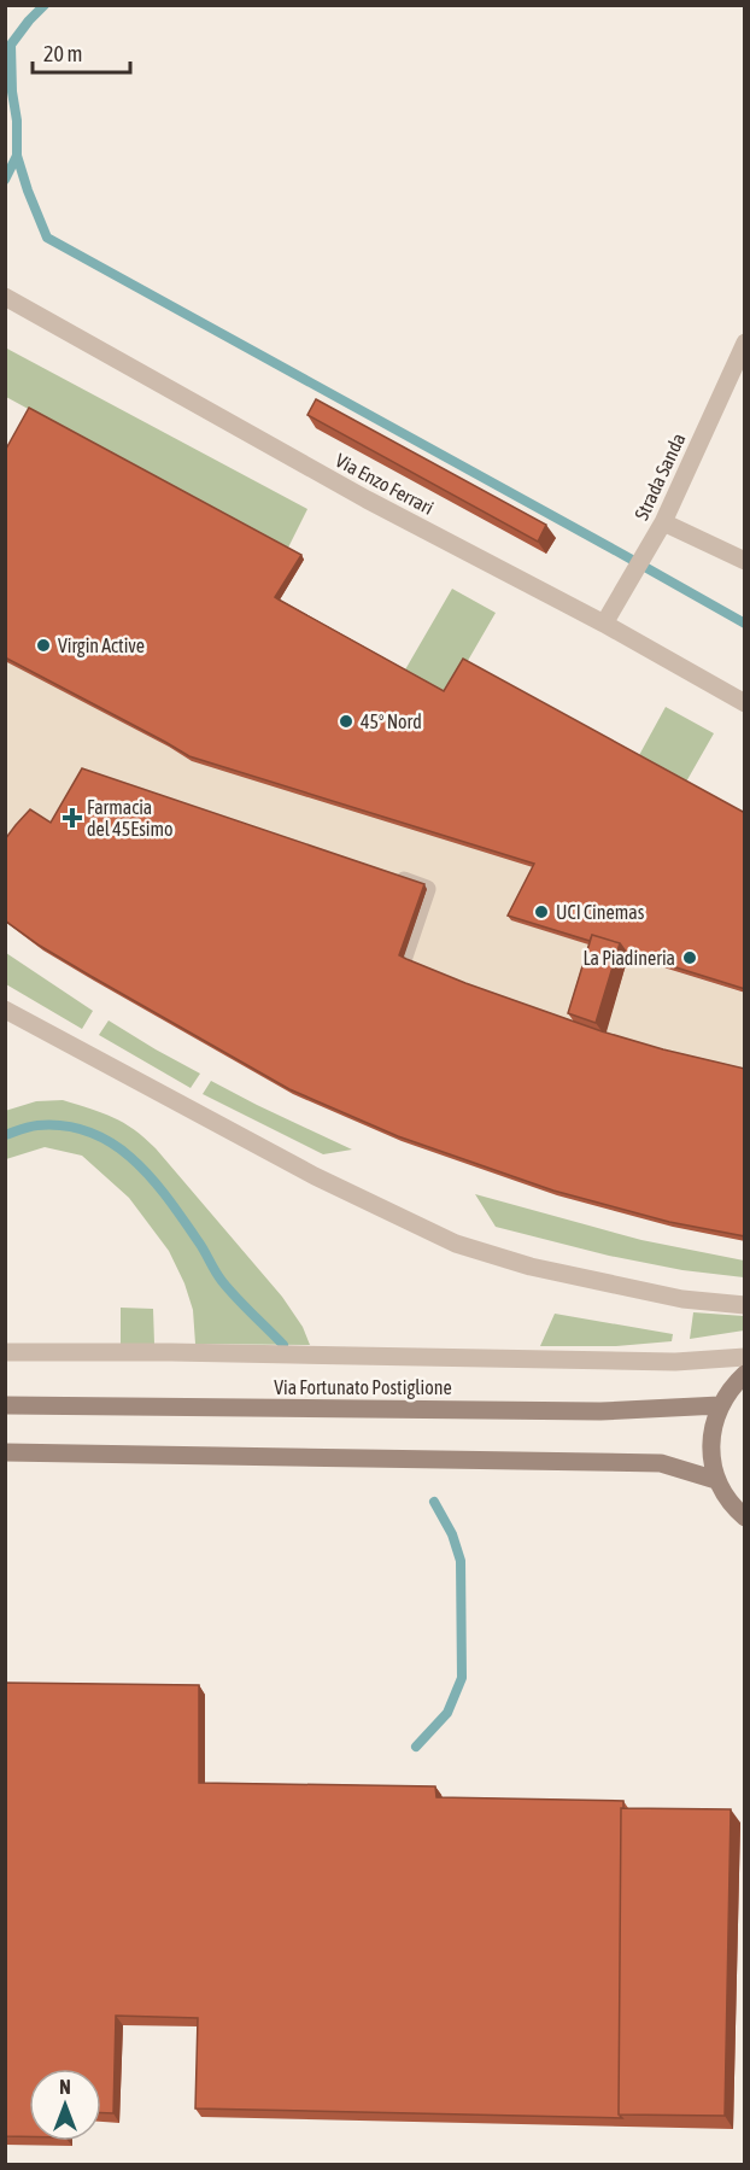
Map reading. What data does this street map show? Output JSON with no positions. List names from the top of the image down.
{
  "streets": {
    "street": ["Strada Sanda", "Via Enzo Ferrari", "Via Fortunato Postiglione"]
  },
  "crossings": [
    ["Strada Sanda", "Via Enzo Ferrari"]
  ],
  "places": {
    "other": [
      "Virgin Active",
      "45° Nord",
      "UCI Cinemas",
      "La Piadineria"
    ],
    "health": ["Farmacia del 45Esimo"]
  },
  "scale_bar": "20 m",
  "north": "top"
}
